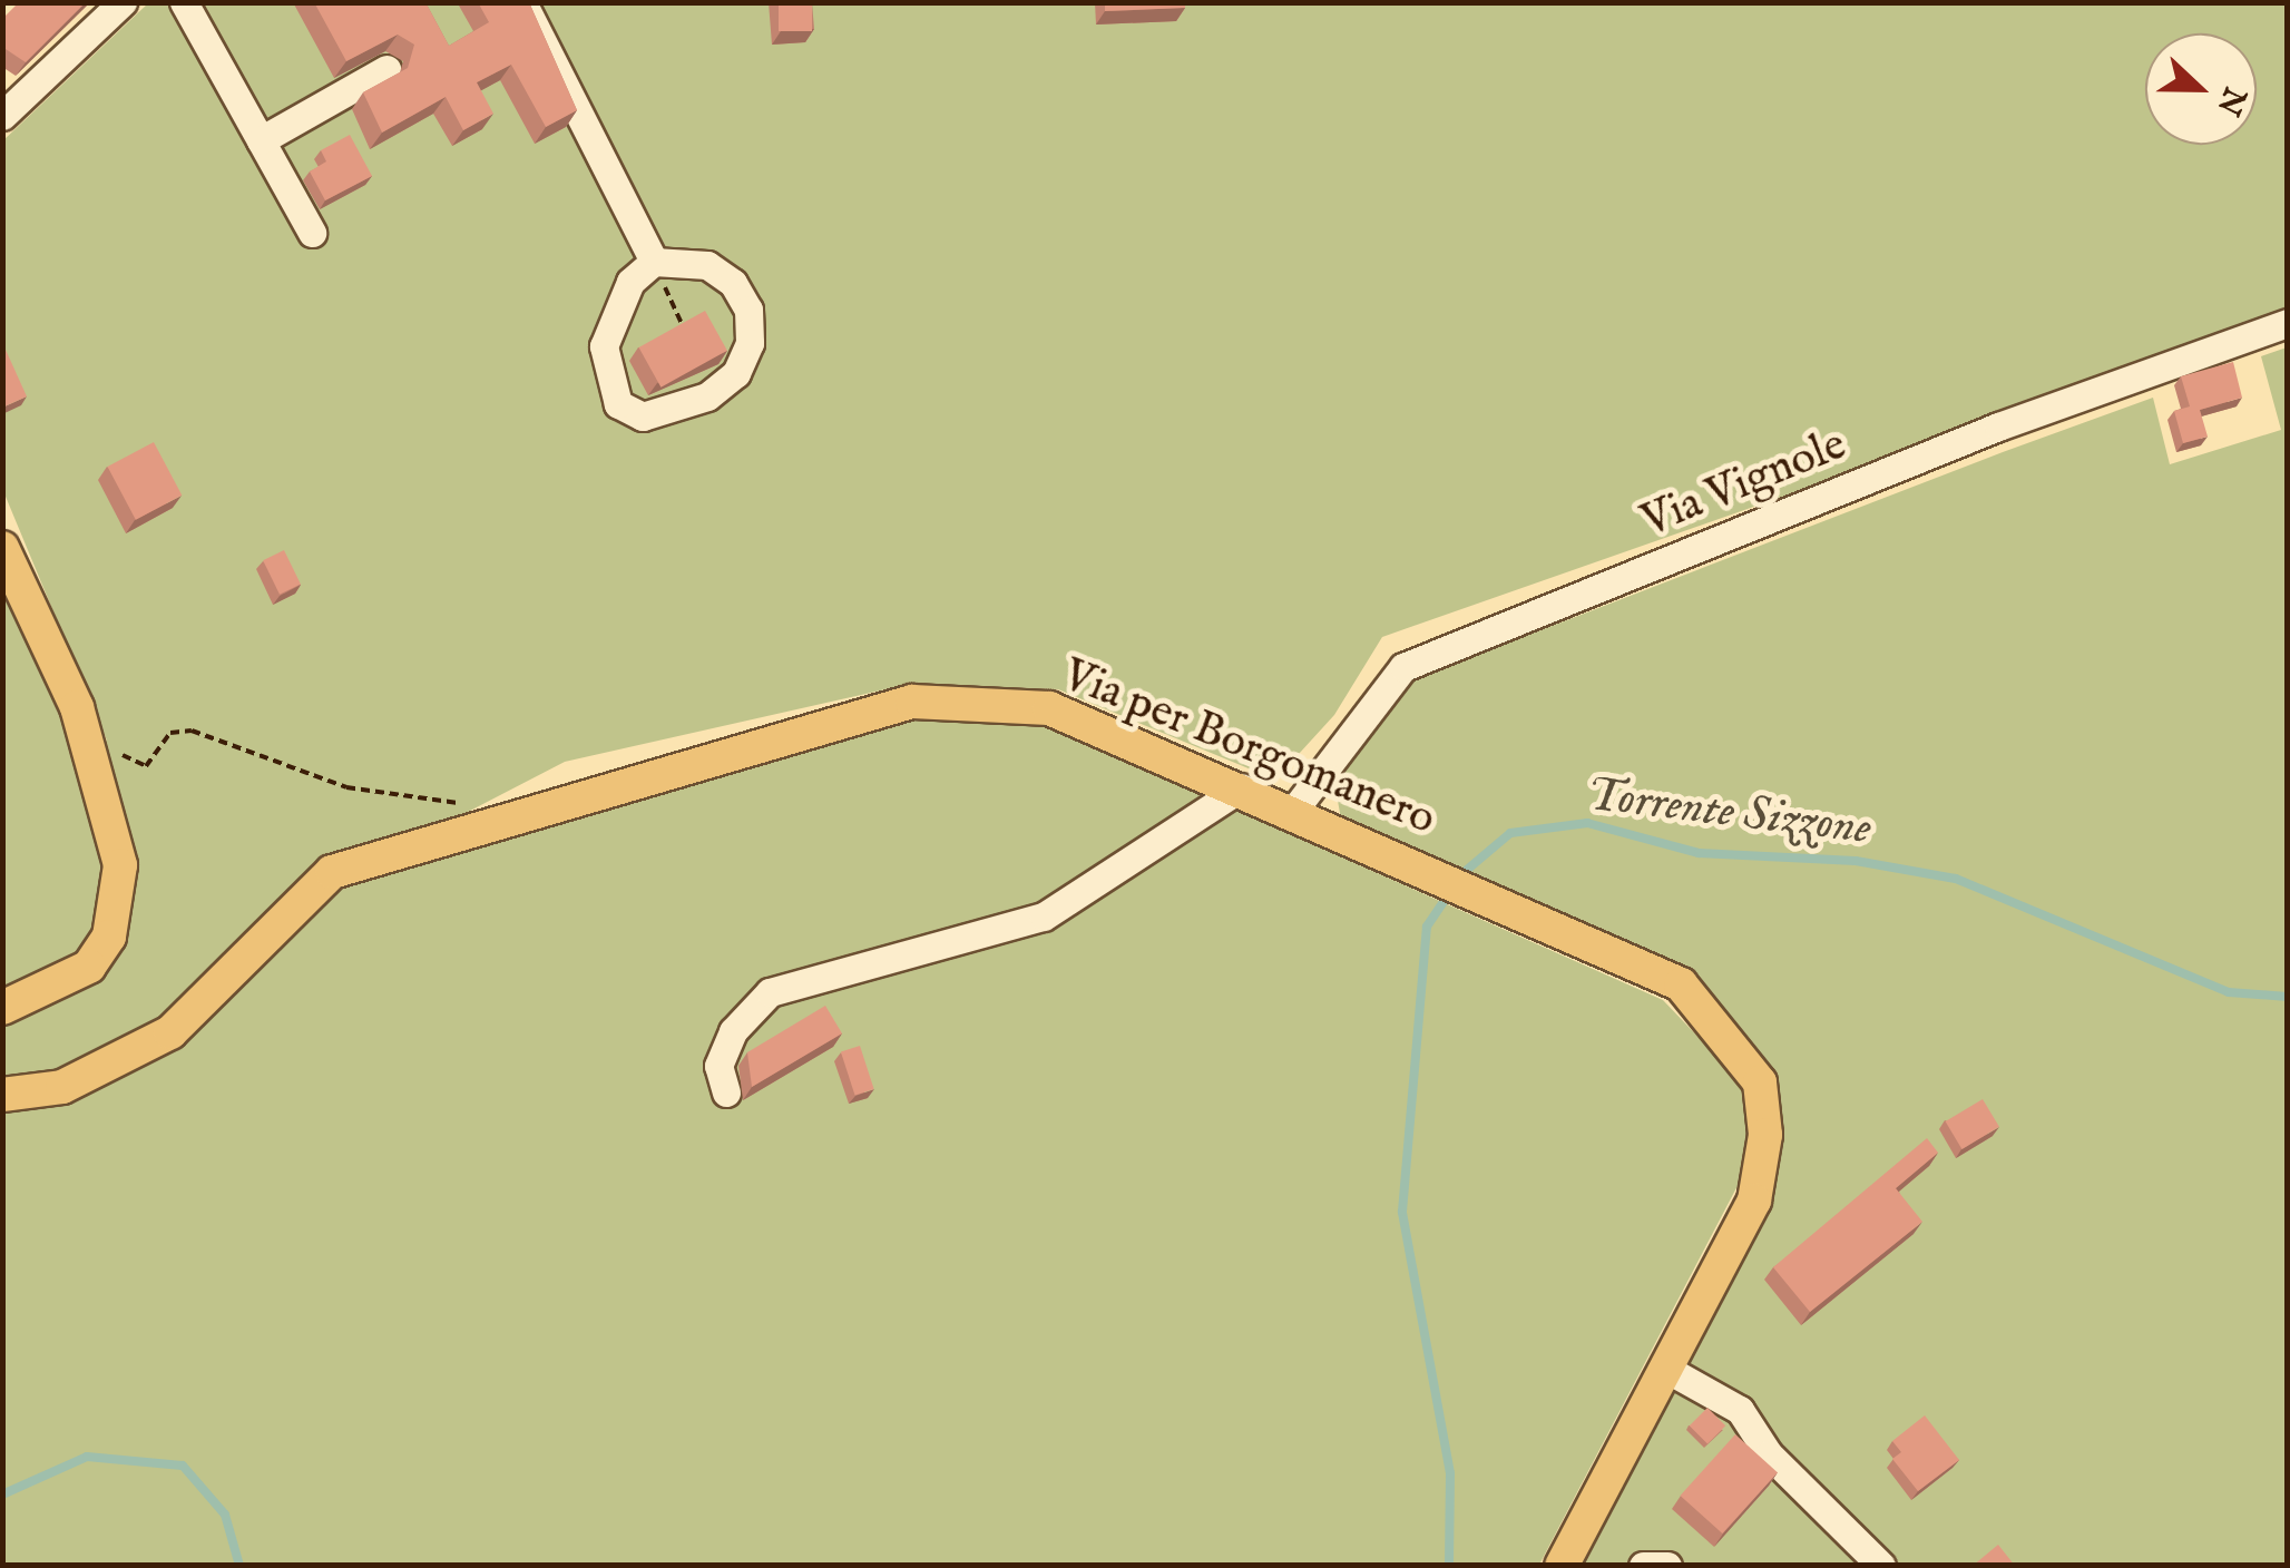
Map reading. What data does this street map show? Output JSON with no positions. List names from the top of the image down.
{
  "streets": {
    "main road": ["Via per Borgomanero"],
    "street": ["Via Vignole"]
  },
  "crossings": [
    ["Via Vignole", "Via per Borgomanero"]
  ],
  "water": ["Torrente Sizzone"],
  "north": "right"
}
